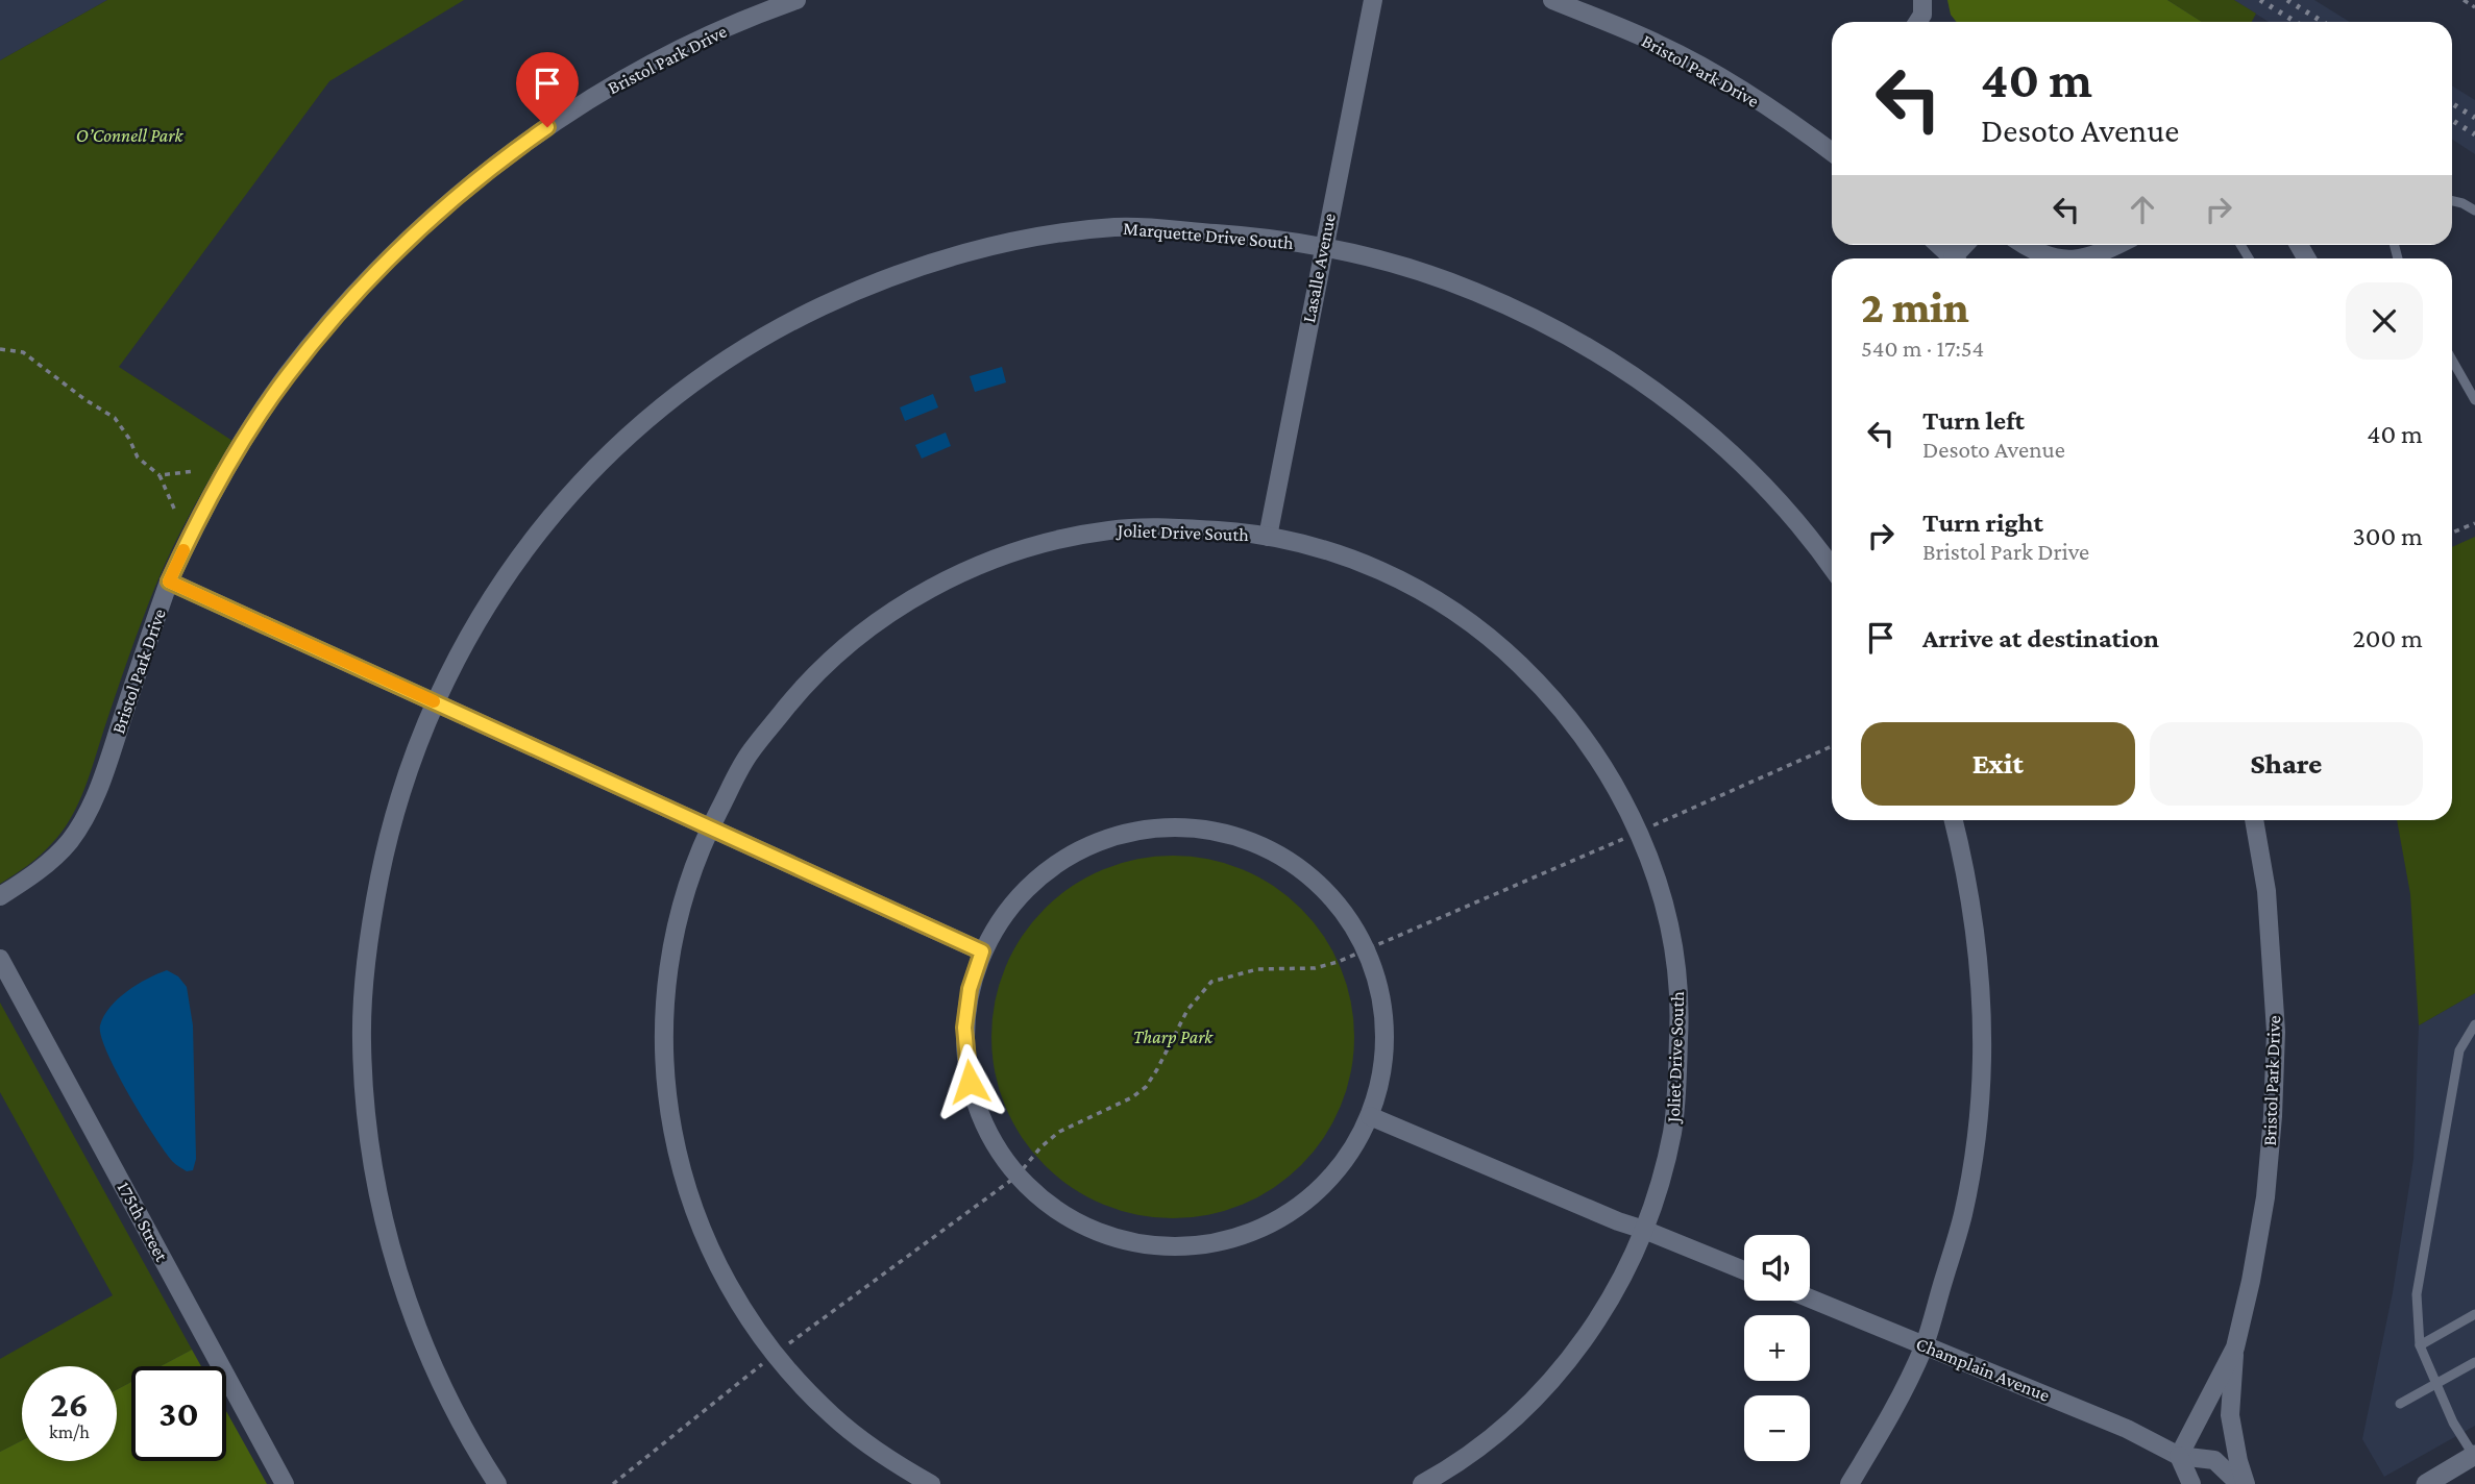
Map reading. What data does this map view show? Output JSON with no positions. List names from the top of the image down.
{
  "streets": {
    "street": [
      "Bristol Park Drive",
      "Marquette Drive South",
      "Lasalle Avenue",
      "Joliet Drive South",
      "175th Street",
      "Champlain Avenue"
    ]
  },
  "crossings": [
    ["Bristol Park Drive", "Champlain Avenue"],
    ["Marquette Drive South", "Lasalle Avenue"],
    ["Lasalle Avenue", "Joliet Drive South"]
  ],
  "parks": ["O’Connell Park", "Tharp Park"],
  "page": {
    "turn": ["40 m", "Desoto Avenue"],
    "heading": ["2 min", "540 m · 17:54"],
    "list": [
      {
        "name": "Turn left",
        "note": "Desoto Avenue",
        "value": "40 m"
      },
      {
        "name": "Turn right",
        "note": "Bristol Park Drive",
        "value": "300 m"
      },
      {
        "name": "Arrive at destination",
        "value": "200 m"
      }
    ],
    "buttons": ["Exit", "Share"],
    "map_buttons": ["+", "−"],
    "speed": "26 km/h",
    "limit": "30"
  }
}
